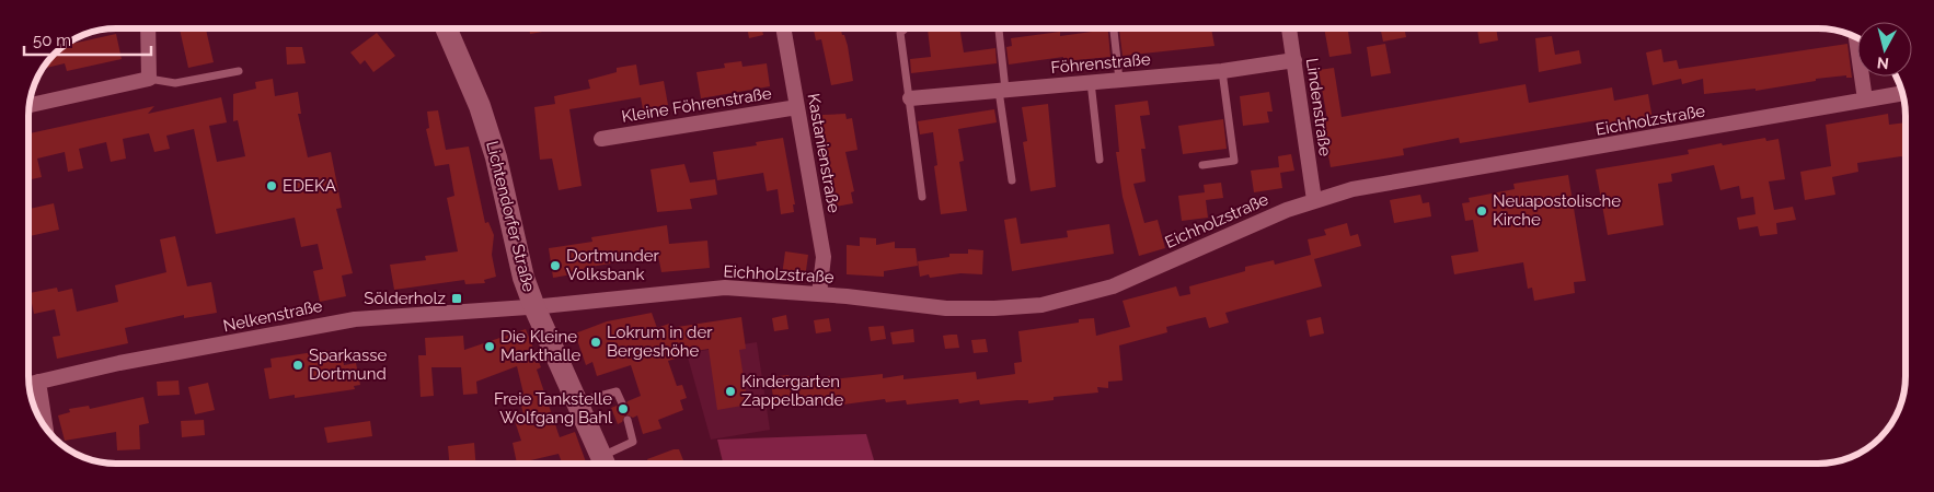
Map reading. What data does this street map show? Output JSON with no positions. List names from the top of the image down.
{
  "streets": {
    "main road": ["Lichtendorfer Straße"],
    "street": [
      "Föhrenstraße",
      "Kleine Föhrenstraße",
      "Lindenstraße",
      "Eichholzstraße",
      "Kastanienstraße",
      "Nelkenstraße"
    ]
  },
  "crossings": [
    ["Föhrenstraße", "Lindenstraße"],
    ["Kleine Föhrenstraße", "Kastanienstraße"],
    ["Lindenstraße", "Eichholzstraße"],
    ["Eichholzstraße", "Kastanienstraße"],
    ["Eichholzstraße", "Lichtendorfer Straße"],
    ["Eichholzstraße", "Nelkenstraße"],
    ["Lichtendorfer Straße", "Nelkenstraße"]
  ],
  "places": {
    "other": [
      "EDEKA",
      "Neuapostolische Kirche",
      "Dortmunder Volksbank",
      "Lokrum in der Bergeshöhe",
      "Die Kleine Markthalle",
      "Sparkasse Dortmund",
      "Kindergarten Zappelbande",
      "Freie Tankstelle Wolfgang Bahl"
    ],
    "transit": ["Sölderholz"]
  },
  "scale_bar": "50 m",
  "north": "bottom"
}
